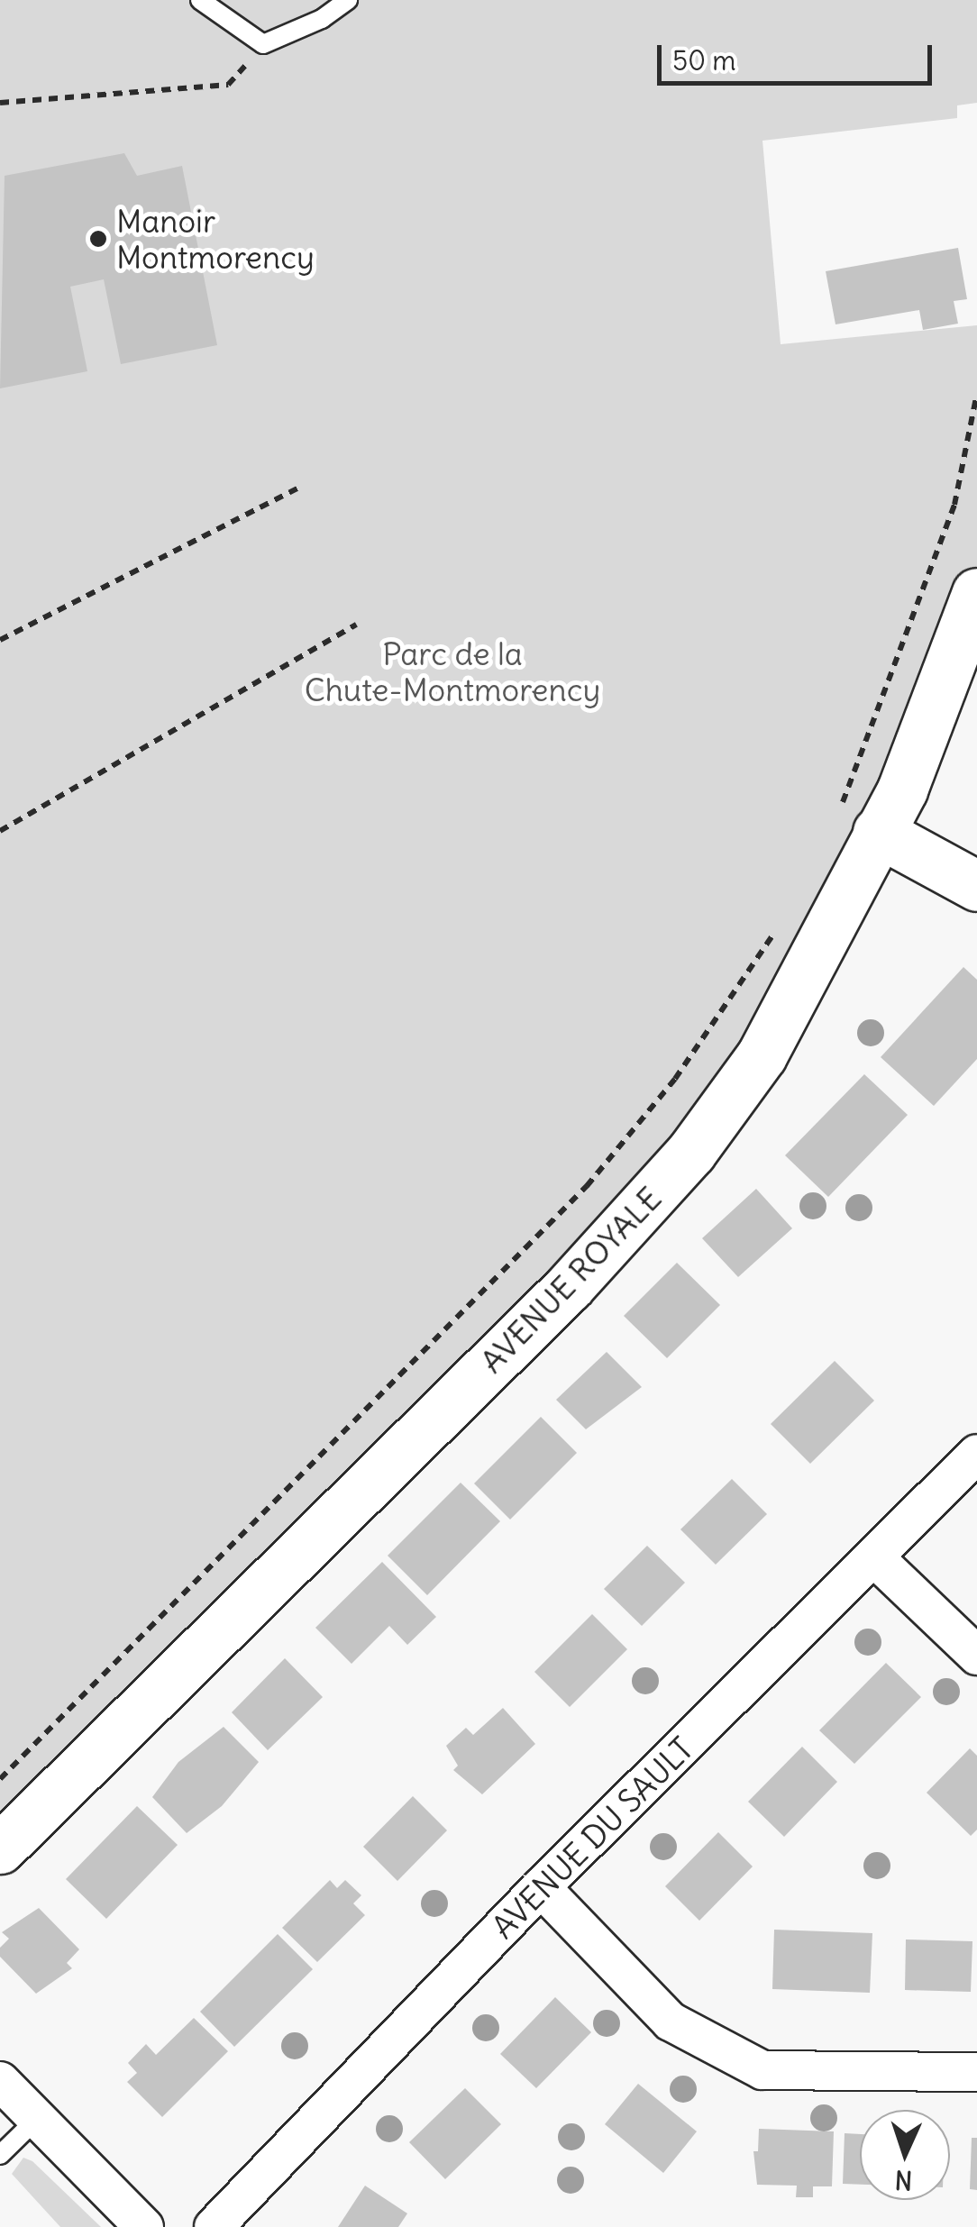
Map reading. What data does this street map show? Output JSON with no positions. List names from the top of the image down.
{
  "streets": {
    "main road": ["AVENUE ROYALE"],
    "street": ["AVENUE DU SAULT"]
  },
  "parks": ["Parc de la Chute-Montmorency"],
  "places": ["Manoir Montmorency"],
  "scale_bar": "50 m",
  "north": "bottom"
}
